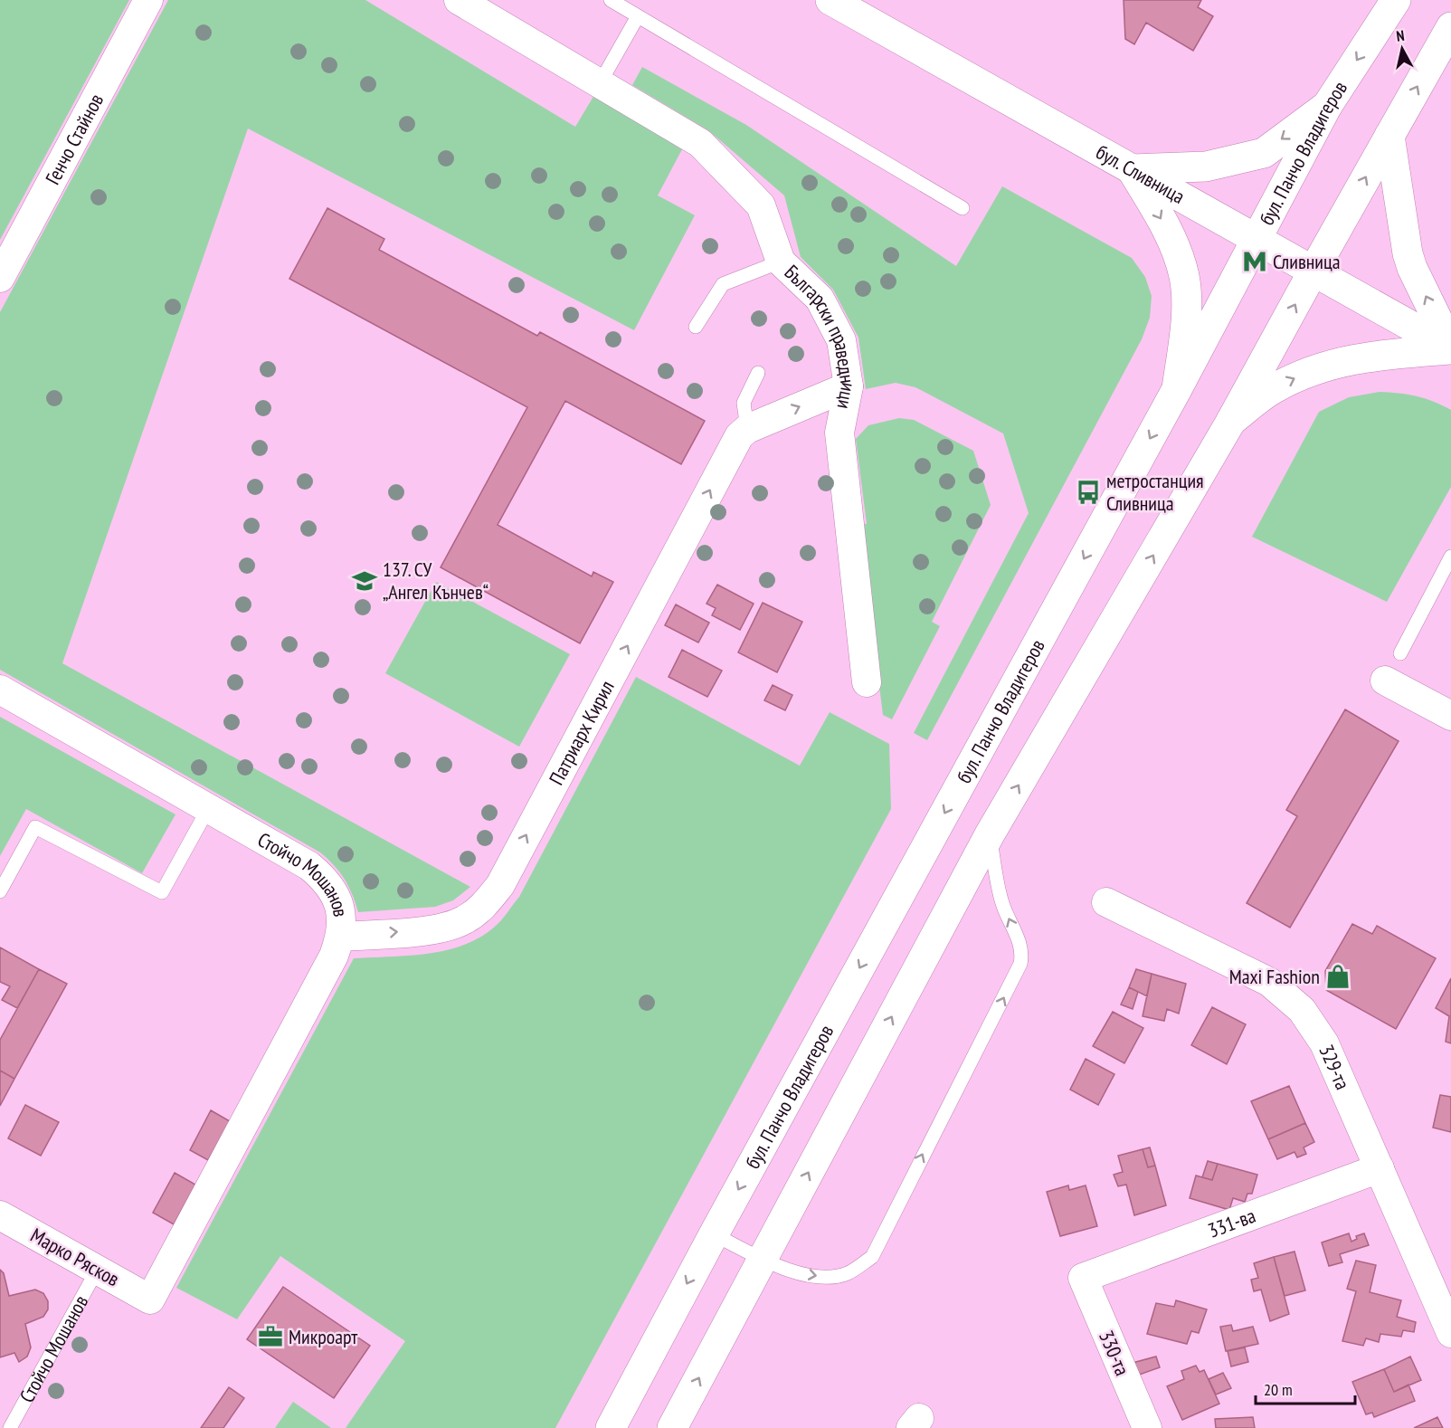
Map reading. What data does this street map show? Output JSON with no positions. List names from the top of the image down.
{
  "streets": {
    "main road": ["бул. Панчо Владигеров", "бул. Сливница"],
    "street": [
      "Генчо Стайнов",
      "Български праведници",
      "Патриарх Кирил",
      "Стойчо Мошанов",
      "329-та",
      "331-ва",
      "Марко Рясков",
      "330-та"
    ]
  },
  "crossings": [
    ["бул. Панчо Владигеров", "бул. Сливница"],
    ["Патриарх Кирил", "Стойчо Мошанов"],
    ["Стойчо Мошанов", "Марко Рясков"],
    ["329-та", "331-ва"],
    ["331-ва", "330-та"]
  ],
  "one_way": ["Патриарх Кирил"],
  "places": {
    "metro station": ["Сливница"],
    "bus stop": ["метростанция Сливница"],
    "school or university": ["137. СУ „Ангел Кънчев“"],
    "shop": ["Maxi Fashion"],
    "office": ["Микроарт"]
  },
  "scale_bar": "20 m",
  "north": "top"
}
